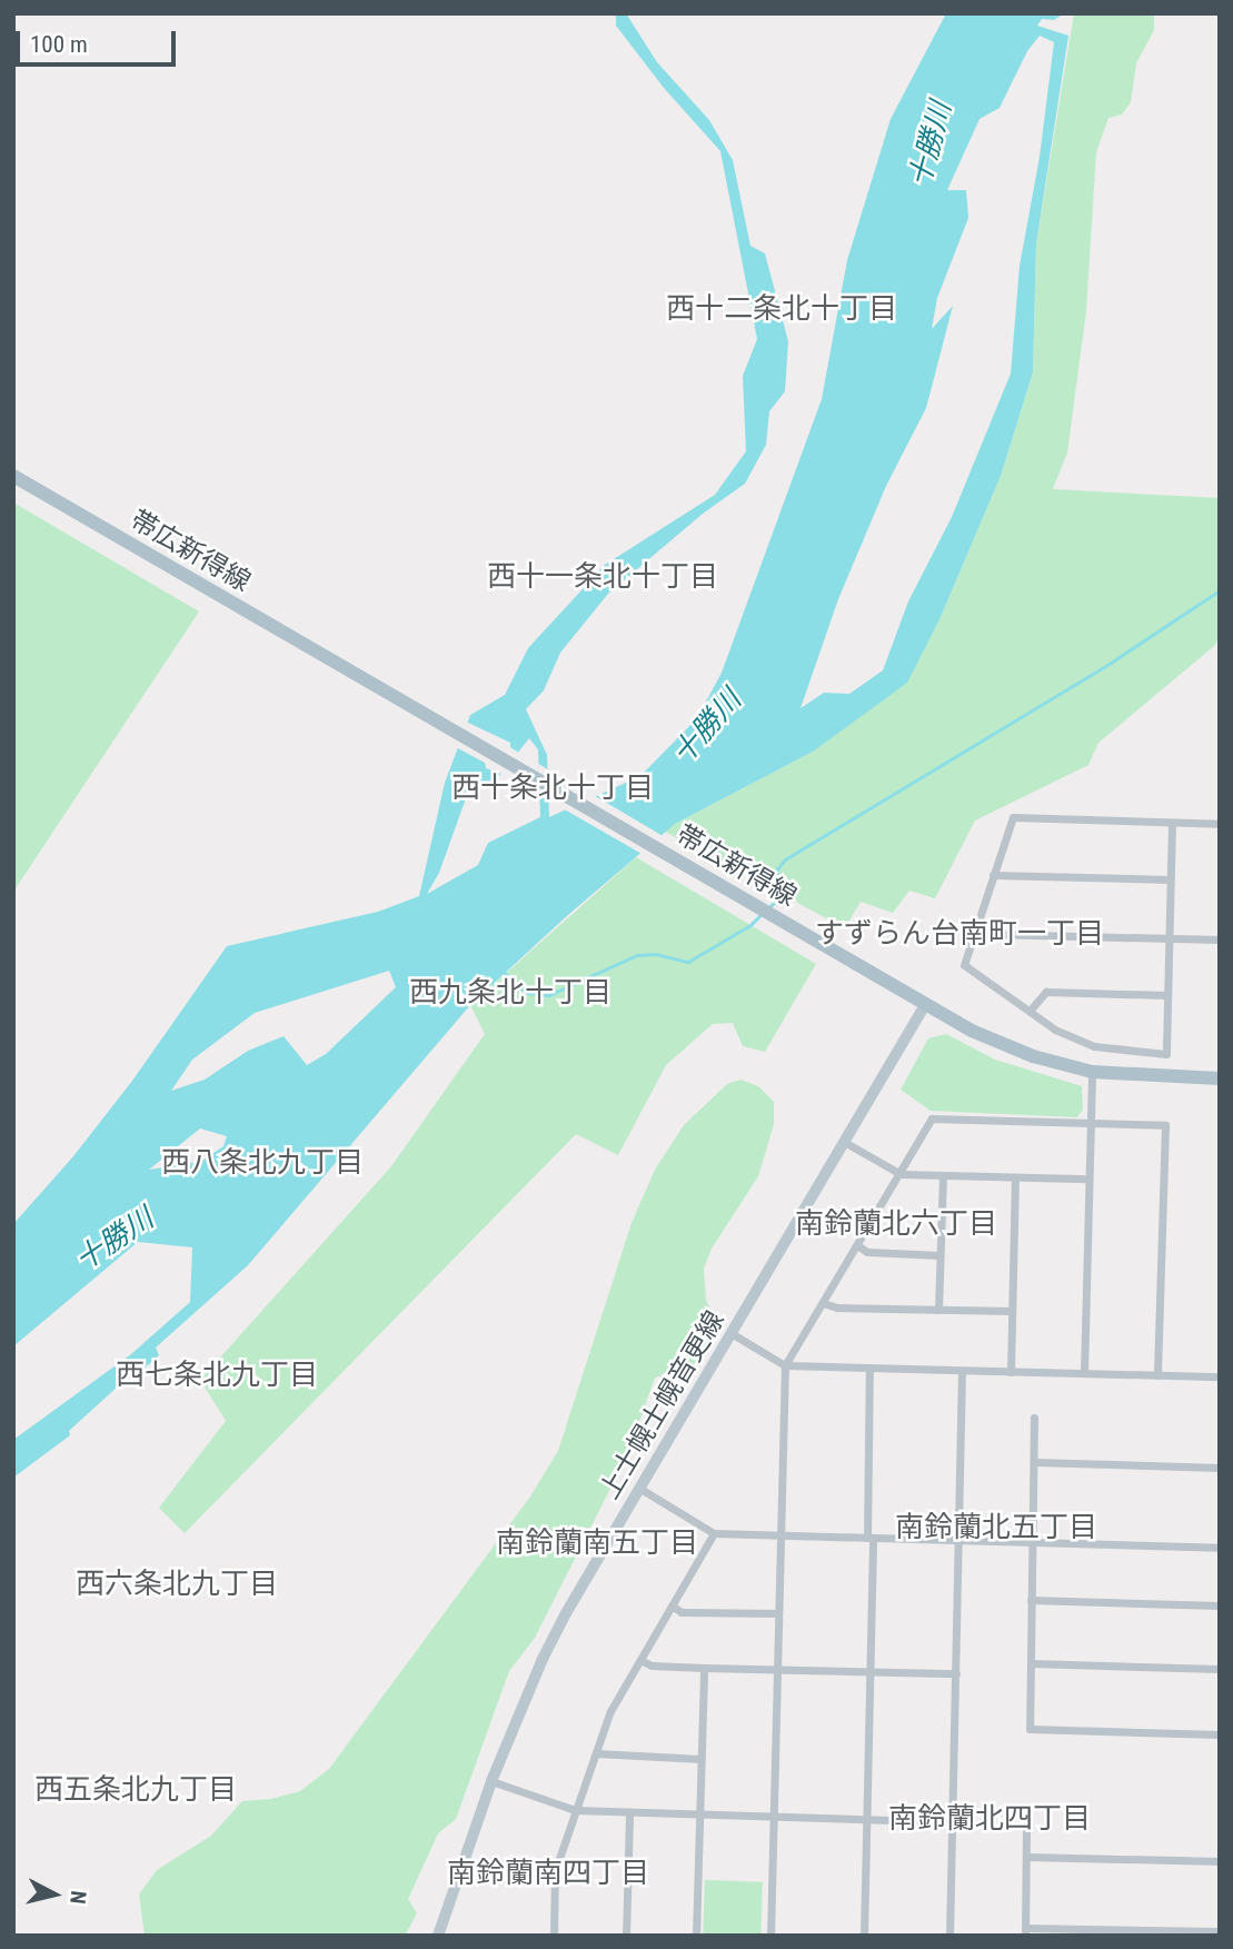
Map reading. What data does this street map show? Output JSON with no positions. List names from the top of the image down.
{
  "streets": {
    "main road": ["帯広新得線", "上士幌士幌音更線"]
  },
  "crossings": [
    ["帯広新得線", "上士幌士幌音更線"]
  ],
  "districts": [
    "西十二条北十丁目",
    "西十一条北十丁目",
    "西十条北十丁目",
    "すずらん台南町一丁目",
    "西九条北十丁目",
    "西八条北九丁目",
    "南鈴蘭北六丁目",
    "西七条北九丁目",
    "南鈴蘭北五丁目",
    "南鈴蘭南五丁目",
    "西六条北九丁目",
    "西五条北九丁目",
    "南鈴蘭北四丁目",
    "南鈴蘭南四丁目"
  ],
  "water": ["十勝川"],
  "scale_bar": "100 m",
  "north": "right"
}
